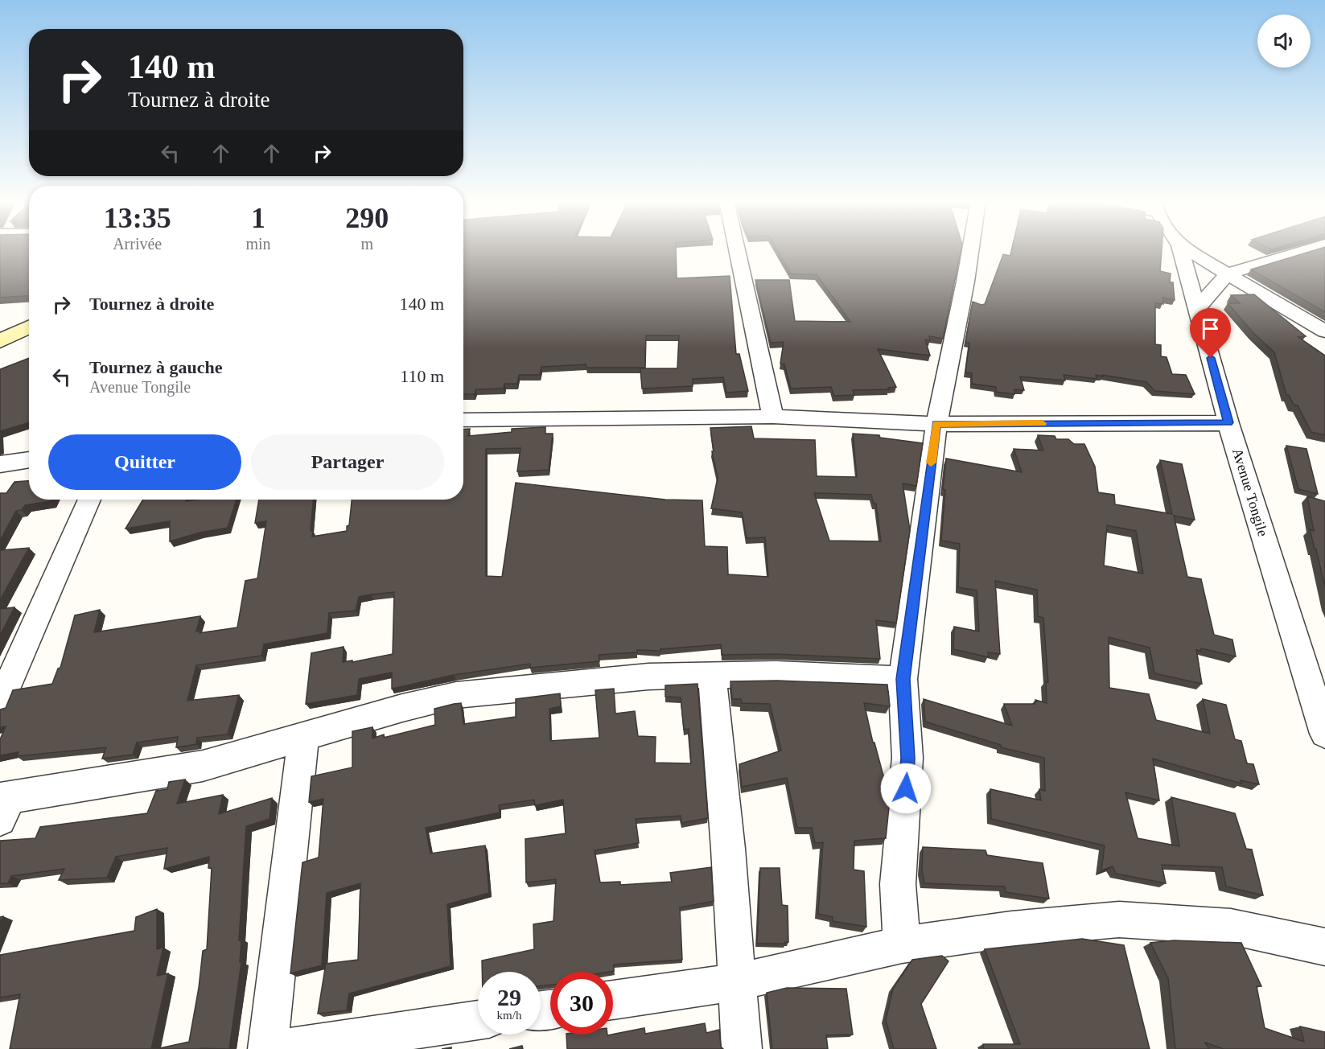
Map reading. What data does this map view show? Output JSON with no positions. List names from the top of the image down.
{
  "streets": {
    "street": ["Avenue Tongile"]
  },
  "page": {
    "turn": ["140 m", "Tournez à droite"],
    "eta": [
      "13:35",
      "Arrivée",
      "1",
      "min",
      "290",
      "m"
    ],
    "list": [
      {
        "name": "Tournez à droite",
        "value": "140 m"
      },
      {
        "name": "Tournez à gauche",
        "note": "Avenue Tongile",
        "value": "110 m"
      }
    ],
    "buttons": ["Quitter", "Partager"],
    "speed": "29 km/h",
    "limit": "30"
  }
}
